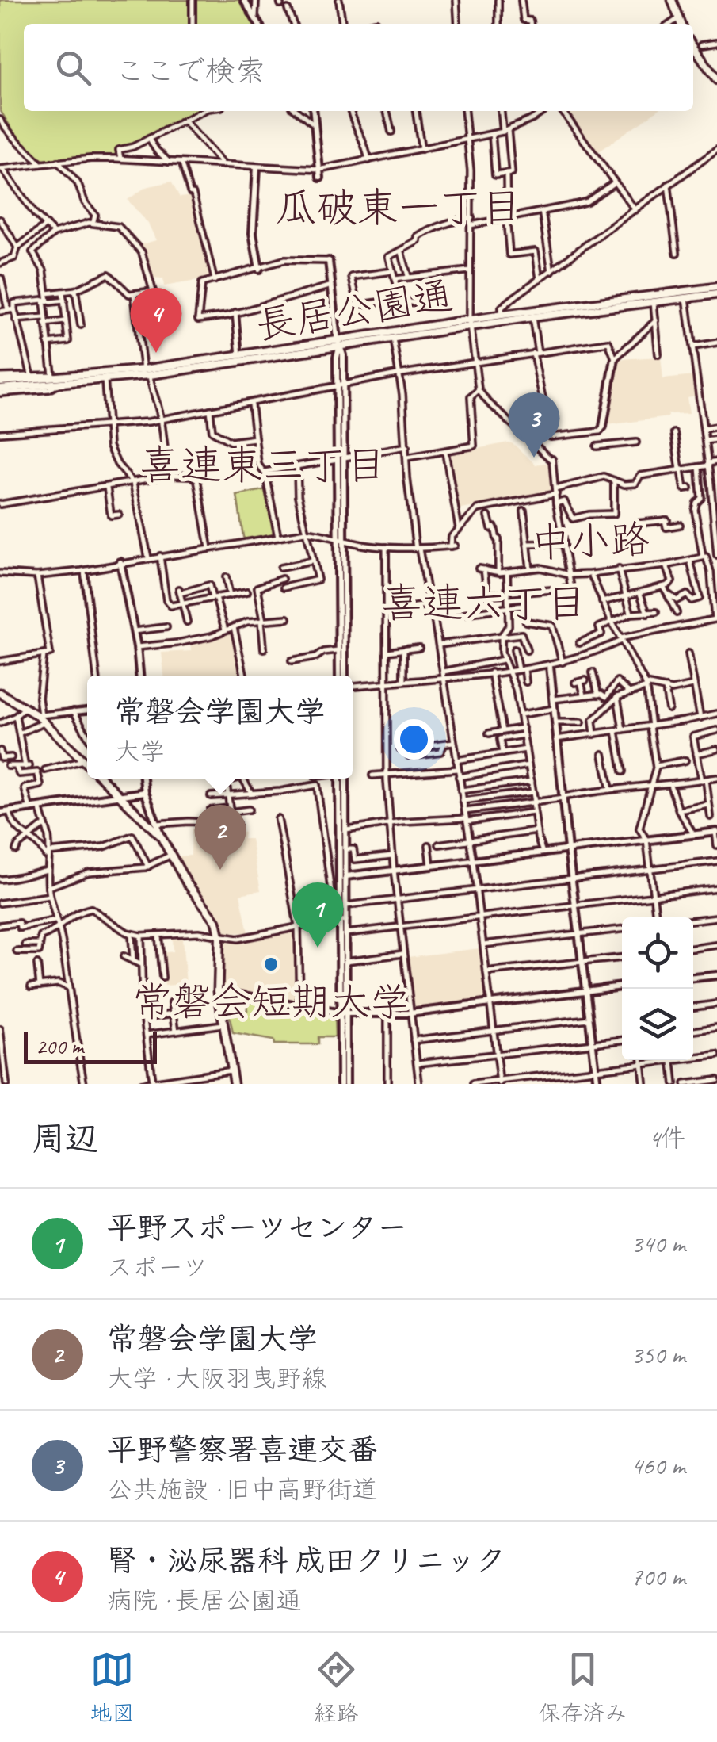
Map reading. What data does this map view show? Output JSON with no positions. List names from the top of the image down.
{
  "streets": {
    "main road": ["長居公園通"],
    "street": ["中小路"]
  },
  "districts": ["瓜破東一丁目", "喜連東三丁目", "喜連六丁目"],
  "places": ["常磐会短期大学"],
  "scale_bar": "200 m",
  "page": {
    "search": "ここで検索",
    "pins": [
      "4",
      "3",
      "2",
      "1"
    ],
    "popup": ["常磐会学園大学", "大学"],
    "scale": "200 m",
    "heading": ["周辺", "4件"],
    "list": [
      {
        "mark": "1",
        "name": "平野スポーツセンター",
        "note": "スポーツ",
        "value": "340 m"
      },
      {
        "mark": "2",
        "name": "常磐会学園大学",
        "note": "大学 · 大阪羽曳野線",
        "value": "350 m"
      },
      {
        "mark": "3",
        "name": "平野警察署喜連交番",
        "note": "公共施設 · 旧中高野街道",
        "value": "460 m"
      },
      {
        "mark": "4",
        "name": "腎・泌尿器科 成田クリニック",
        "note": "病院 · 長居公園通",
        "value": "700 m"
      }
    ],
    "nav": ["地図", "経路", "保存済み"]
  }
}
